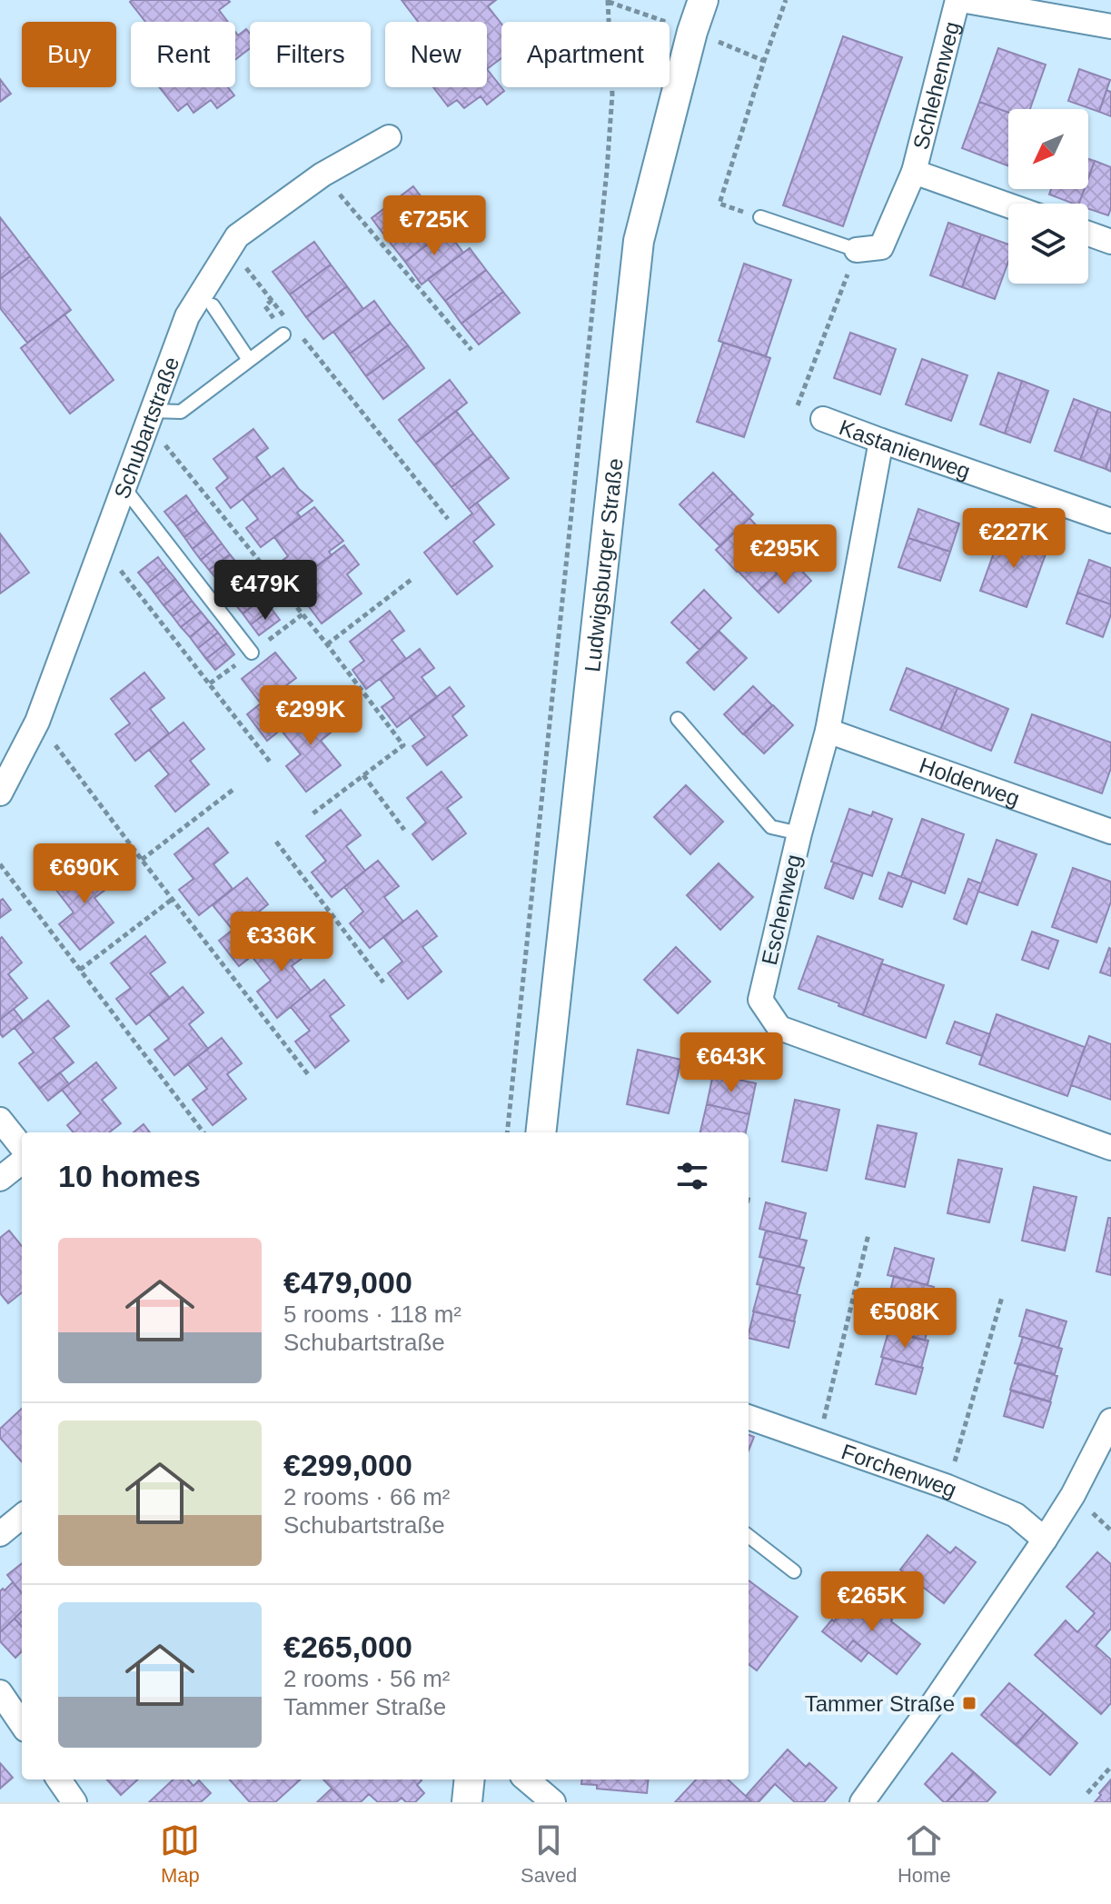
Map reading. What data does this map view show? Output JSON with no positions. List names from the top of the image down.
{
  "streets": {
    "street": [
      "Schlehenweg",
      "Schubartstraße",
      "Kastanienweg",
      "Ludwigsburger Straße",
      "Holderweg",
      "Eschenweg",
      "Forchenweg"
    ]
  },
  "crossings": [
    ["Kastanienweg", "Eschenweg"],
    ["Holderweg", "Eschenweg"]
  ],
  "places": {
    "transit": ["Tammer Straße"]
  },
  "north": "bottom left",
  "page": {
    "chip": [
      "Buy",
      "Rent",
      "Filters",
      "New",
      "Apartment"
    ],
    "price": [
      "€725K",
      "€227K",
      "€295K",
      "€479K",
      "€299K",
      "€690K",
      "€336K",
      "€643K",
      "€508K",
      "€265K"
    ],
    "heading": "10 homes",
    "list": [
      {
        "name": "€479,000",
        "note": "5 rooms · 118 m² · Schubartstraße"
      },
      {
        "name": "€299,000",
        "note": "2 rooms · 66 m² · Schubartstraße"
      },
      {
        "name": "€265,000",
        "note": "2 rooms · 56 m² · Tammer Straße"
      }
    ],
    "tabs": ["Map", "Saved", "Home"]
  }
}
